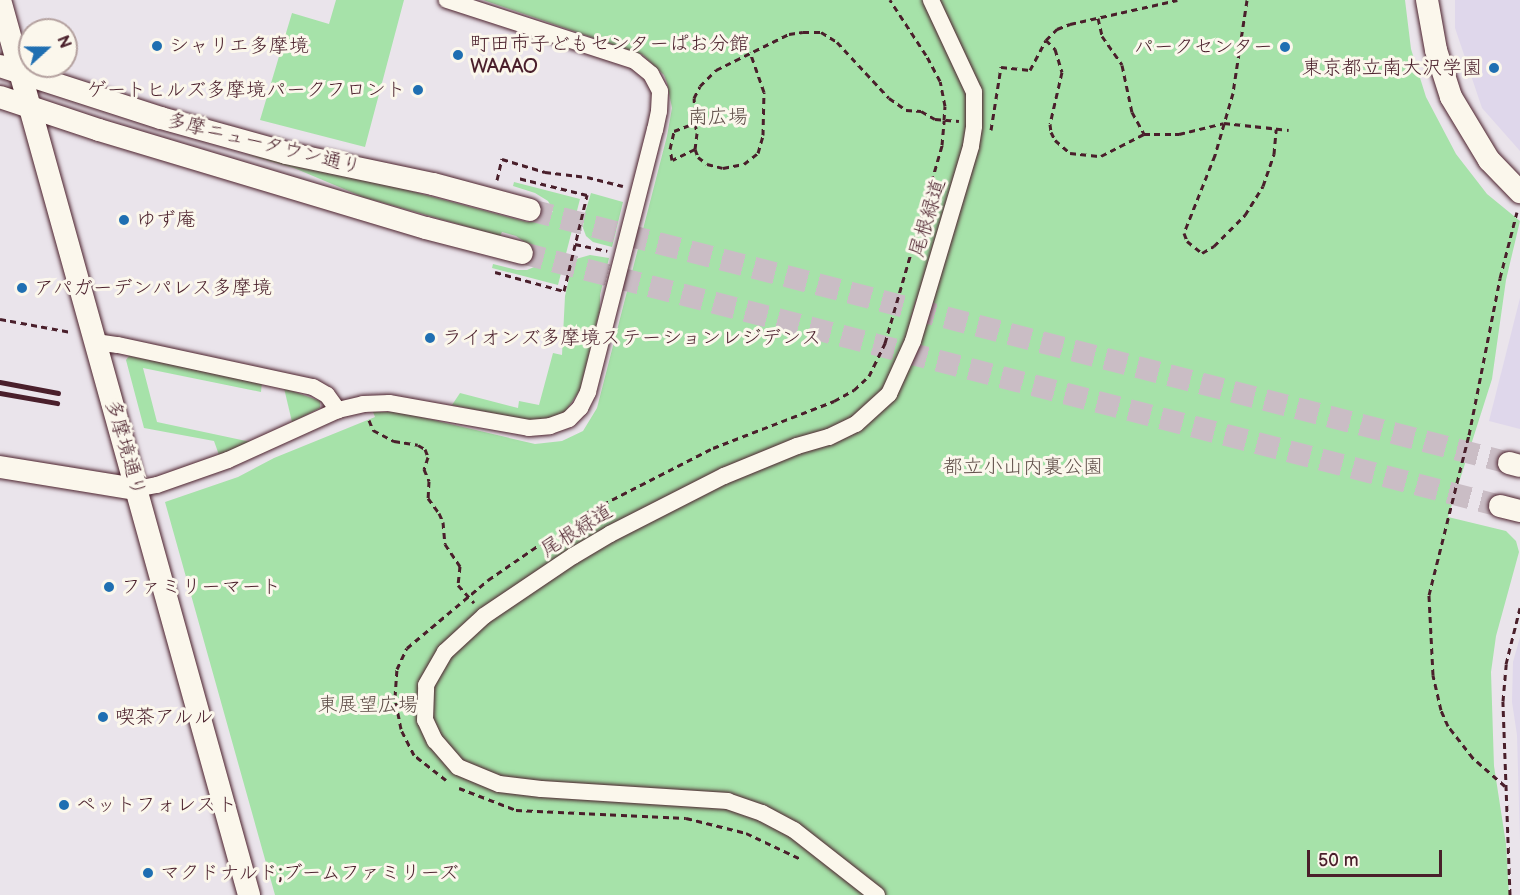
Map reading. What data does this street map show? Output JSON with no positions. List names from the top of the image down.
{
  "streets": {
    "street": ["多摩ニュータウン通り", "尾根緑道", "多摩境通り"]
  },
  "crossings": [
    ["多摩ニュータウン通り", "多摩境通り"]
  ],
  "parks": ["南広場", "都立小山内裏公園", "東展望広場"],
  "places": [
    "シャリエ多摩境",
    "パークセンター",
    "町田市子どもセンターぱお分館 WAAAO",
    "東京都立南大沢学園",
    "ゲートヒルズ多摩境パークフロント",
    "ゆず庵",
    "アパガーデンパレス多摩境",
    "ライオンズ多摩境ステーションレジデンス",
    "ファミリーマート",
    "喫茶アルル",
    "ペットフォレスト",
    "マクドナルド;ブームファミリーズ"
  ],
  "scale_bar": "50 m",
  "north": "right"
}
